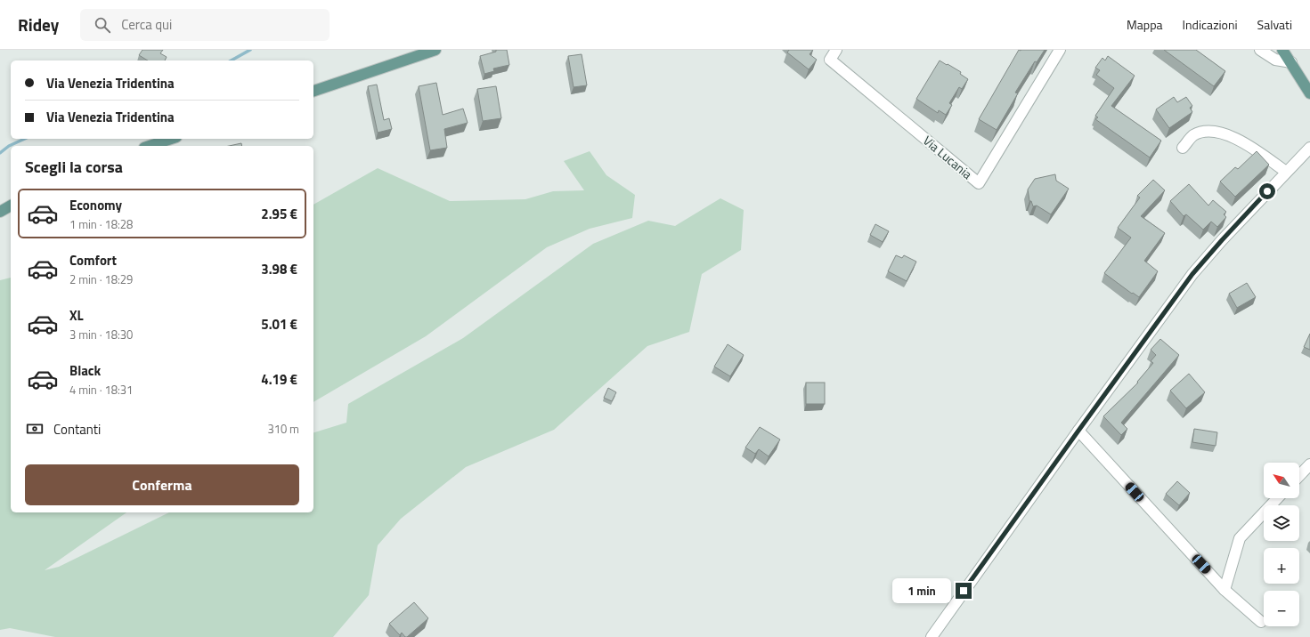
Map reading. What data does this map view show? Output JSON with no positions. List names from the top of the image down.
{
  "streets": {
    "street": ["Via Lucania"]
  },
  "north": "top left",
  "page": {
    "header": "Ridey",
    "search": "Cerca qui",
    "nav": ["Mappa", "Indicazioni", "Salvati"],
    "banner": ["Via Venezia Tridentina", "Via Venezia Tridentina"],
    "heading": "Scegli la corsa",
    "list": [
      {
        "name": "Economy",
        "note": "1 min · 18:28",
        "value": "2.95 €"
      },
      {
        "name": "Comfort",
        "note": "2 min · 18:29",
        "value": "3.98 €"
      },
      {
        "name": "XL",
        "note": "3 min · 18:30",
        "value": "5.01 €"
      },
      {
        "name": "Black",
        "note": "4 min · 18:31",
        "value": "4.19 €"
      }
    ],
    "pay": ["Contanti", "310 m"],
    "buttons": "Conferma",
    "map_buttons": ["+", "−"],
    "bubble": "1 min"
  }
}
